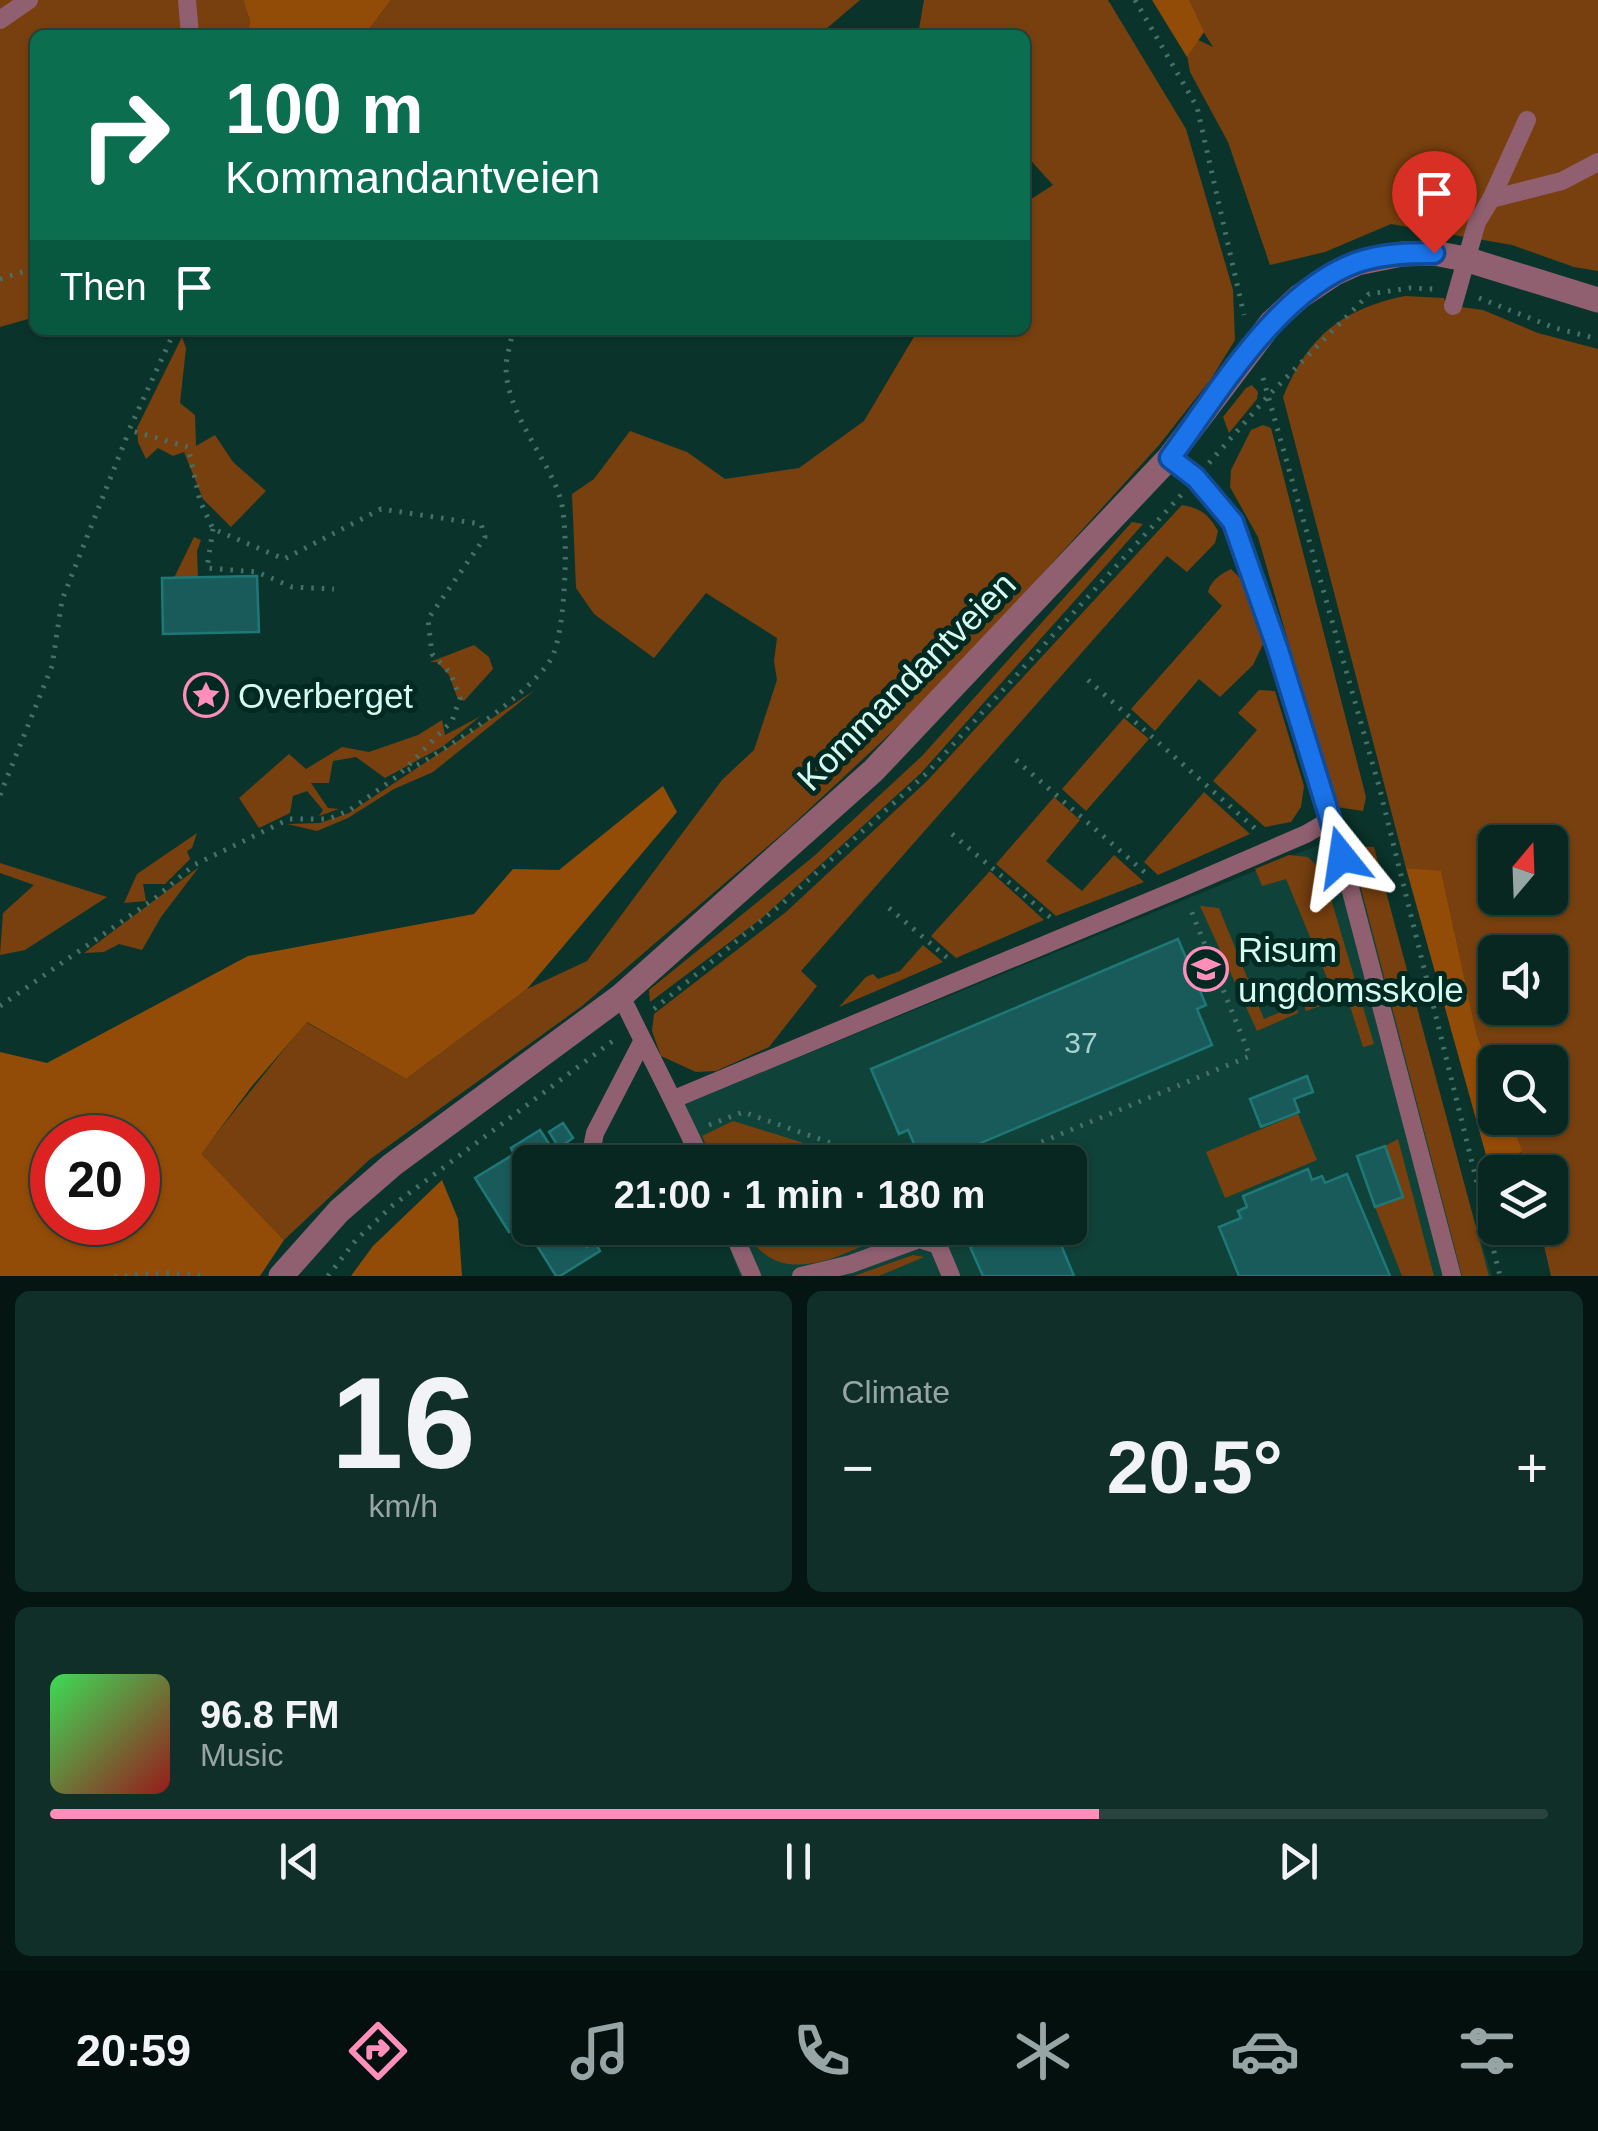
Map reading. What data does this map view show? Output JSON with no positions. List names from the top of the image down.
{
  "streets": {
    "street": ["Kommandantveien"]
  },
  "places": {
    "place": ["Overberget"],
    "school or university": ["Risum ungdomsskole"]
  },
  "house_numbers": ["37"],
  "north": "top",
  "page": {
    "turn": ["100 m", "Kommandantveien"],
    "then": "Then",
    "limit": "20",
    "trip": "21:00 · 1 min · 180 m",
    "tile": [
      ["16", "km/h"],
      "Climate"
    ],
    "heat": ["−", "20.5°", "+"],
    "song": ["96.8 FM", "Music"],
    "tabs": "20:59"
  }
}
